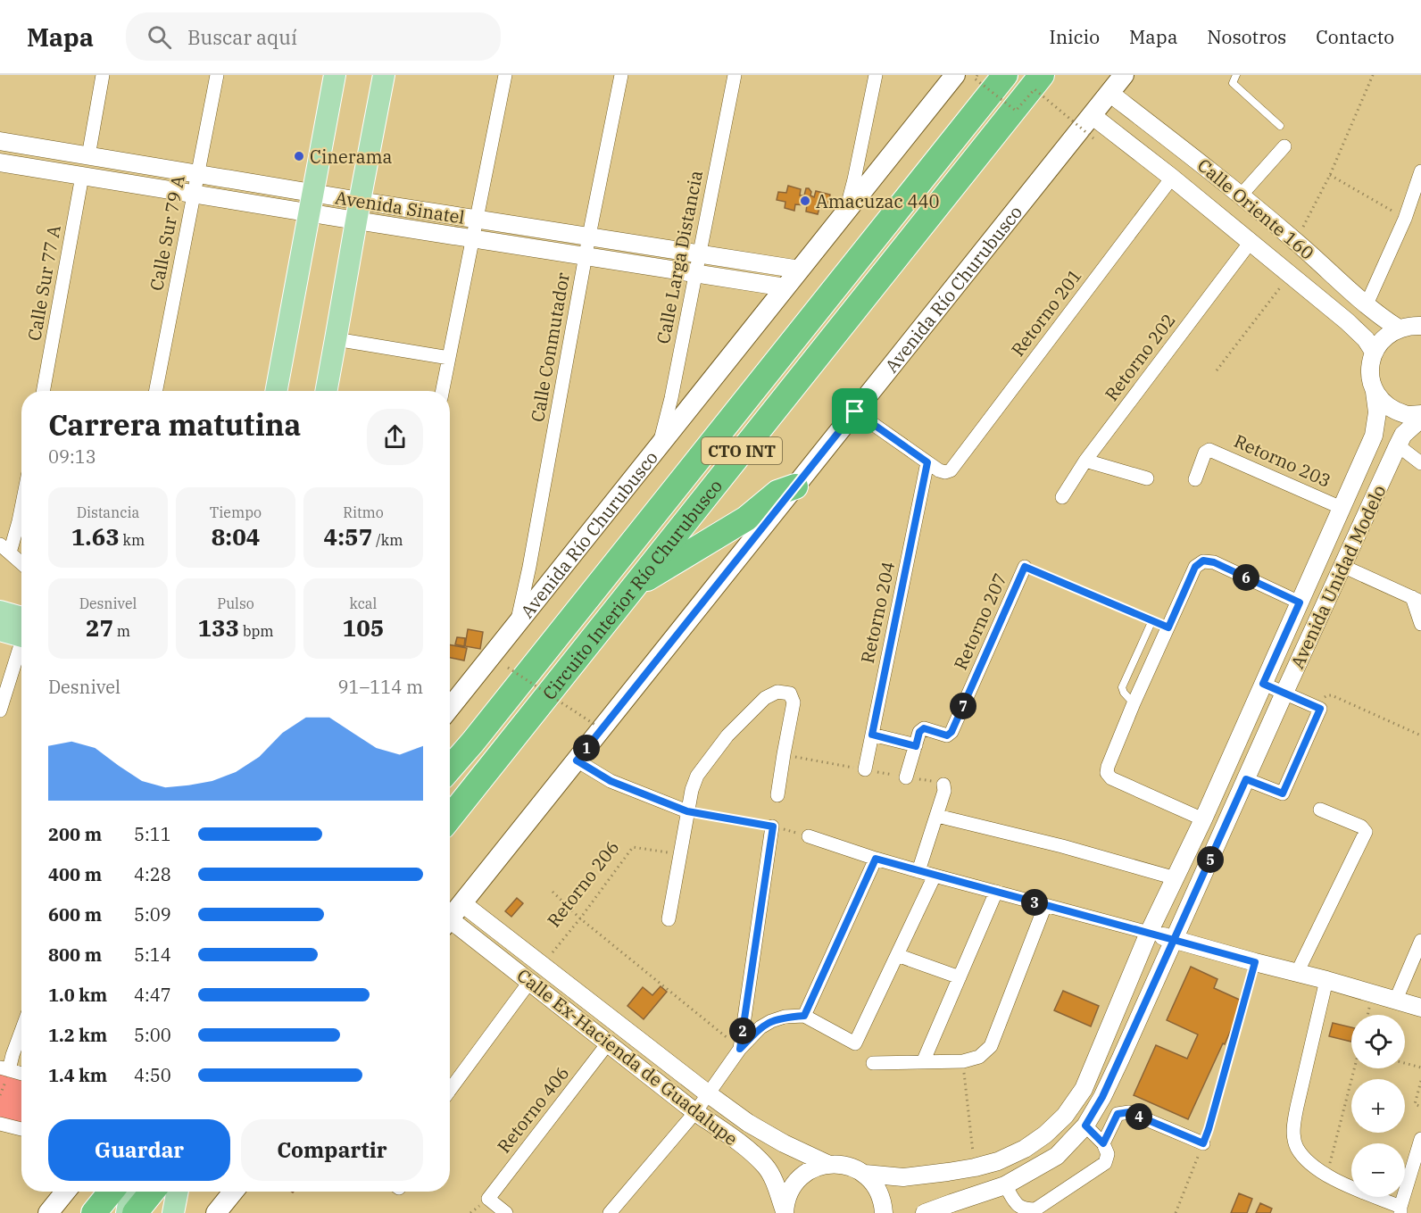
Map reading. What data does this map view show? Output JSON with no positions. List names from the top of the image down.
{
  "streets": {
    "highway": ["CTO INT", "Circuito Interior Río Churubusco"],
    "main road": ["Avenida Río Churubusco"],
    "street": [
      "Avenida Sinatel",
      "Calle Oriente 160",
      "Calle Sur 79 A",
      "Calle Larga Distancia",
      "Calle Sur 77 A",
      "Retorno 201",
      "Calle Conmutador",
      "Retorno 202",
      "Retorno 203",
      "Avenida Unidad Modelo",
      "Retorno 204",
      "Retorno 207",
      "Calle Ex-Hacienda de Guadalupe",
      "Retorno 406"
    ],
    "path": ["Retorno 206"]
  },
  "crossings": [
    ["Avenida Sinatel", "Calle Sur 79 A"],
    ["Avenida Sinatel", "Calle Larga Distancia"],
    ["Avenida Sinatel", "Calle Sur 77 A"],
    ["Avenida Sinatel", "Avenida Río Churubusco"],
    ["Avenida Sinatel", "Calle Conmutador"],
    ["Calle Oriente 160", "Avenida Río Churubusco"],
    ["Calle Oriente 160", "Retorno 201"],
    ["Calle Oriente 160", "Retorno 202"],
    ["Calle Oriente 160", "Avenida Unidad Modelo"],
    ["Calle Larga Distancia", "Avenida Río Churubusco"],
    ["Avenida Río Churubusco", "Calle Conmutador"],
    ["Avenida Río Churubusco", "Calle Ex-Hacienda de Guadalupe"],
    ["Retorno 201", "Retorno 204"],
    ["Retorno 203", "Avenida Unidad Modelo"],
    ["Avenida Unidad Modelo", "Calle Ex-Hacienda de Guadalupe"],
    ["Calle Ex-Hacienda de Guadalupe", "Retorno 406"]
  ],
  "places": ["Cinerama", "Amacuzac 440"],
  "page": {
    "header": "Mapa",
    "search": "Buscar aquí",
    "nav": [
      "Inicio",
      "Mapa",
      "Nosotros",
      "Contacto"
    ],
    "heading": ["Carrera matutina", "09:13"],
    "stats": [
      ["Distancia", "1.63 km"],
      ["Tiempo", "8:04"],
      ["Ritmo", "4:57 /km"],
      ["Desnivel", "27 m"],
      ["Pulso", "133 bpm"],
      ["kcal", "105"]
    ],
    "pins": [
      "6",
      "7",
      "1",
      "5",
      "3",
      "2",
      "4"
    ],
    "chart": ["Desnivel", "91–114 m"],
    "list": [
      {
        "name": "200 m",
        "note": "5:11"
      },
      {
        "name": "400 m",
        "note": "4:28"
      },
      {
        "name": "600 m",
        "note": "5:09"
      },
      {
        "name": "800 m",
        "note": "5:14"
      },
      {
        "name": "1.0 km",
        "note": "4:47"
      },
      {
        "name": "1.2 km",
        "note": "5:00"
      },
      {
        "name": "1.4 km",
        "note": "4:50"
      }
    ],
    "map_buttons": ["+", "−"],
    "buttons": ["Guardar", "Compartir"]
  }
}
